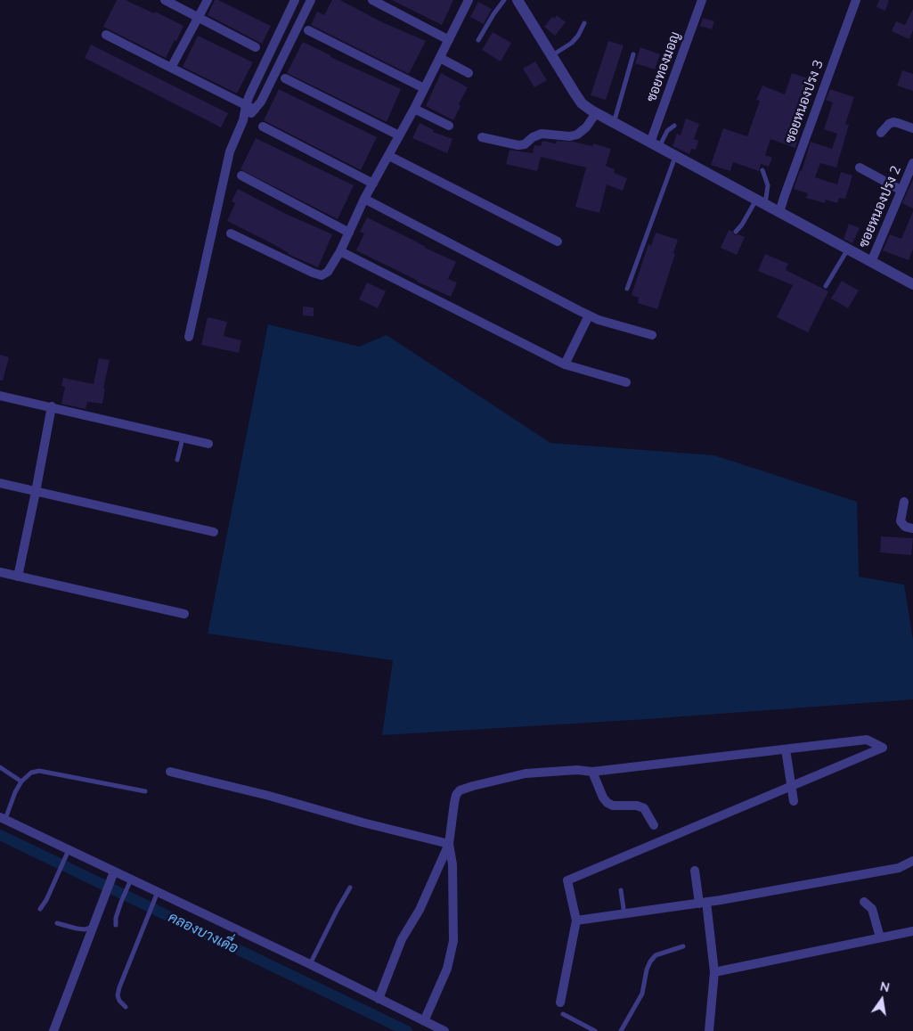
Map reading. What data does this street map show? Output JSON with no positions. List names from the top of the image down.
{
  "streets": {
    "street": ["ซอยทองมอญ", "ซอยหนองปรง 3", "ซอยหนองปรง 2"]
  },
  "water": ["คลองบางเดื่อ"],
  "north": "top"
}
